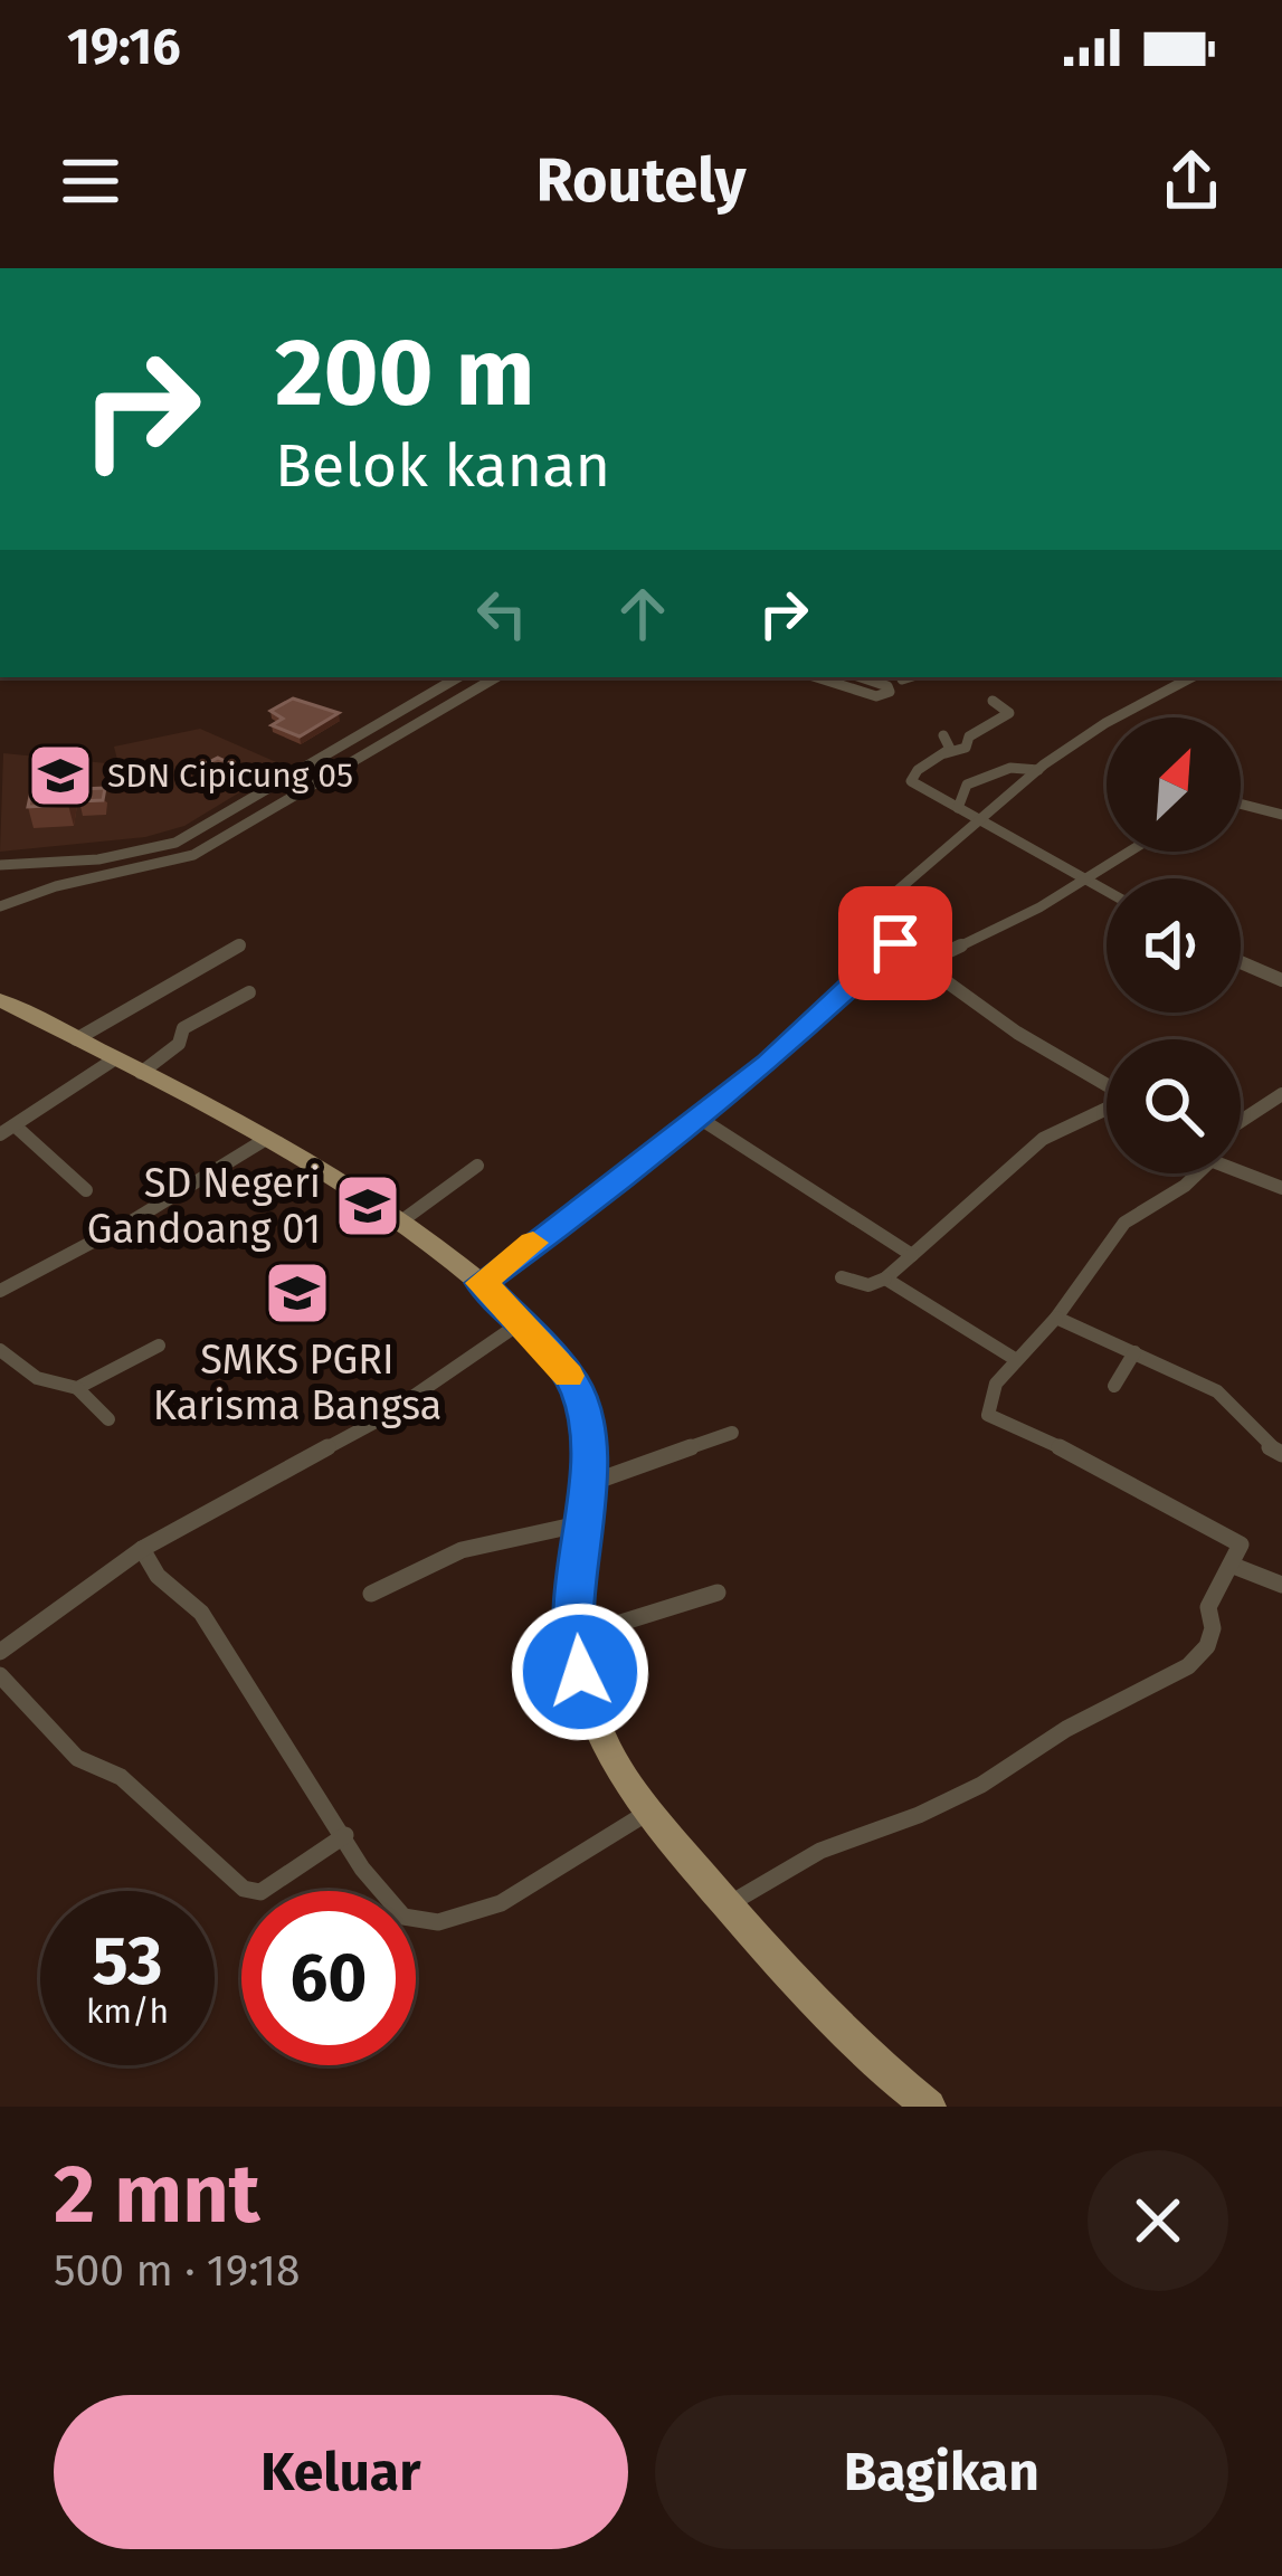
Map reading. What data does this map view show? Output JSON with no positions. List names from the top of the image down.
{
  "places": {
    "school or university": ["SDN Cipicung 05", "SD Negeri Gandoang 01", "SMKS PGRI Karisma Bangsa"]
  },
  "north": "top right",
  "page": {
    "status": "19:16",
    "header": "Routely",
    "turn": ["200 m", "Belok kanan"],
    "speed": "53 km/h",
    "limit": "60",
    "heading": ["2 mnt", "500 m · 19:18"],
    "buttons": ["Keluar", "Bagikan"]
  }
}
